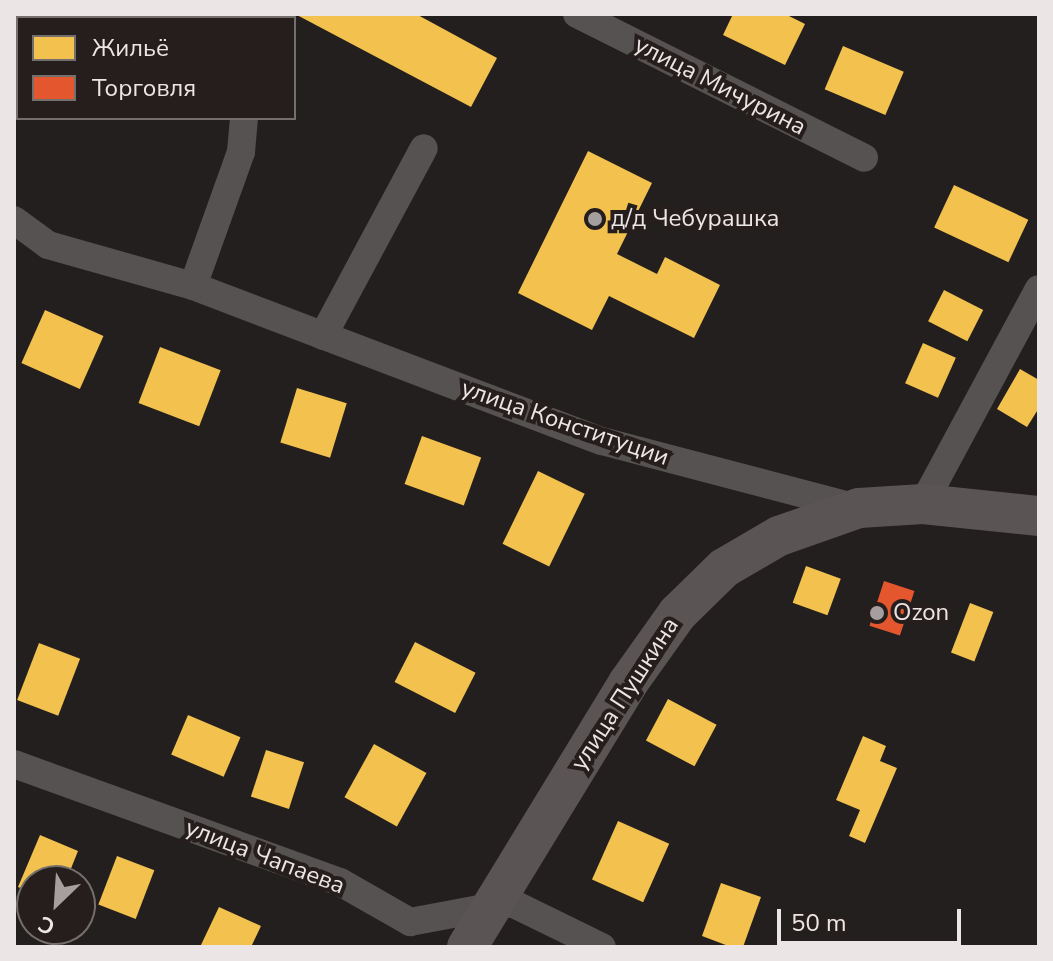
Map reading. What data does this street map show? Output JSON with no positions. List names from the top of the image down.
{
  "streets": {
    "main road": ["улица Пушкина"],
    "street": ["улица Мичурина", "улица Конституции", "улица Чапаева"]
  },
  "crossings": [
    ["улица Конституции", "улица Пушкина"],
    ["улица Пушкина", "улица Чапаева"]
  ],
  "places": ["д/д Чебурашка", "Ozon"],
  "legend": ["Жильё", "Торговля"],
  "scale_bar": "50 m",
  "north": "bottom left"
}
